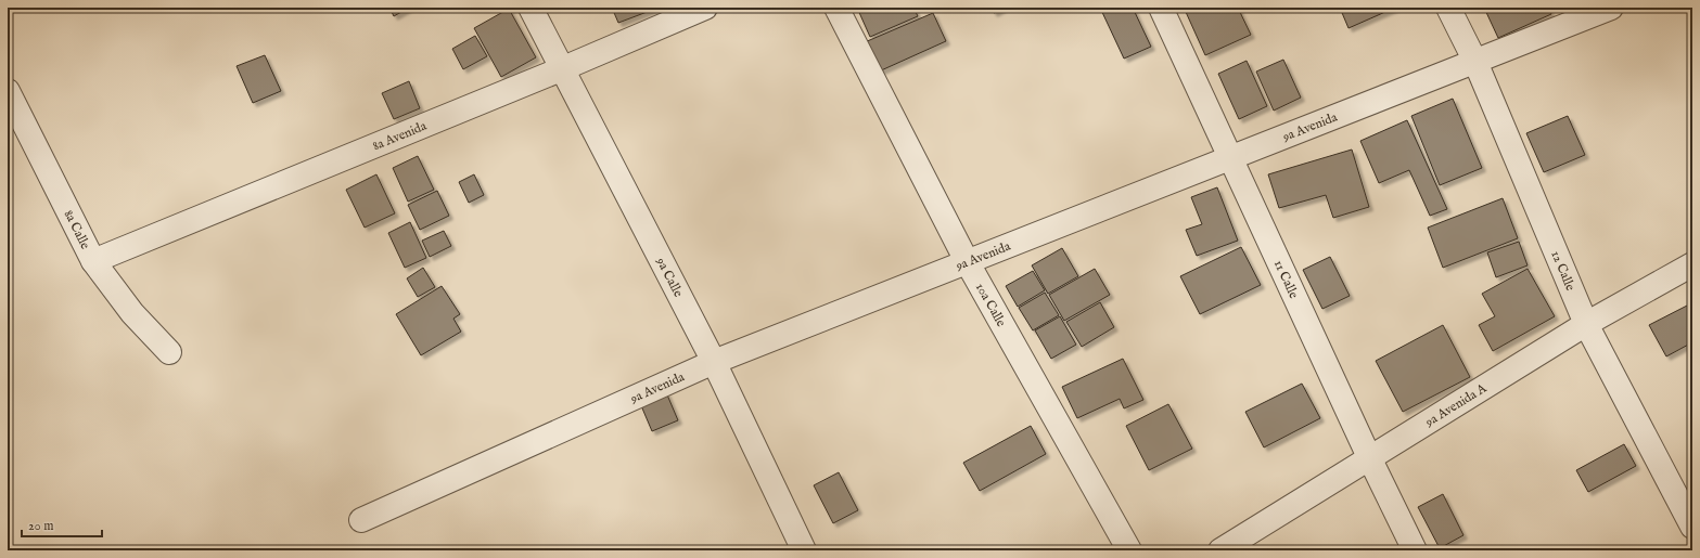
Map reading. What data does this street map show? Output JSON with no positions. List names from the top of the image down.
{
  "streets": {
    "street": [
      "9a Avenida",
      "8a Avenida",
      "8a Calle",
      "12 Calle",
      "9a Calle",
      "11 Calle",
      "10a Calle",
      "9a Avenida A"
    ]
  },
  "crossings": [
    ["9a Avenida", "12 Calle"],
    ["9a Avenida", "9a Calle"],
    ["9a Avenida", "11 Calle"],
    ["9a Avenida", "10a Calle"],
    ["8a Avenida", "8a Calle"],
    ["8a Avenida", "9a Calle"],
    ["12 Calle", "9a Avenida A"],
    ["11 Calle", "9a Avenida A"]
  ],
  "scale_bar": "20 m"
}
